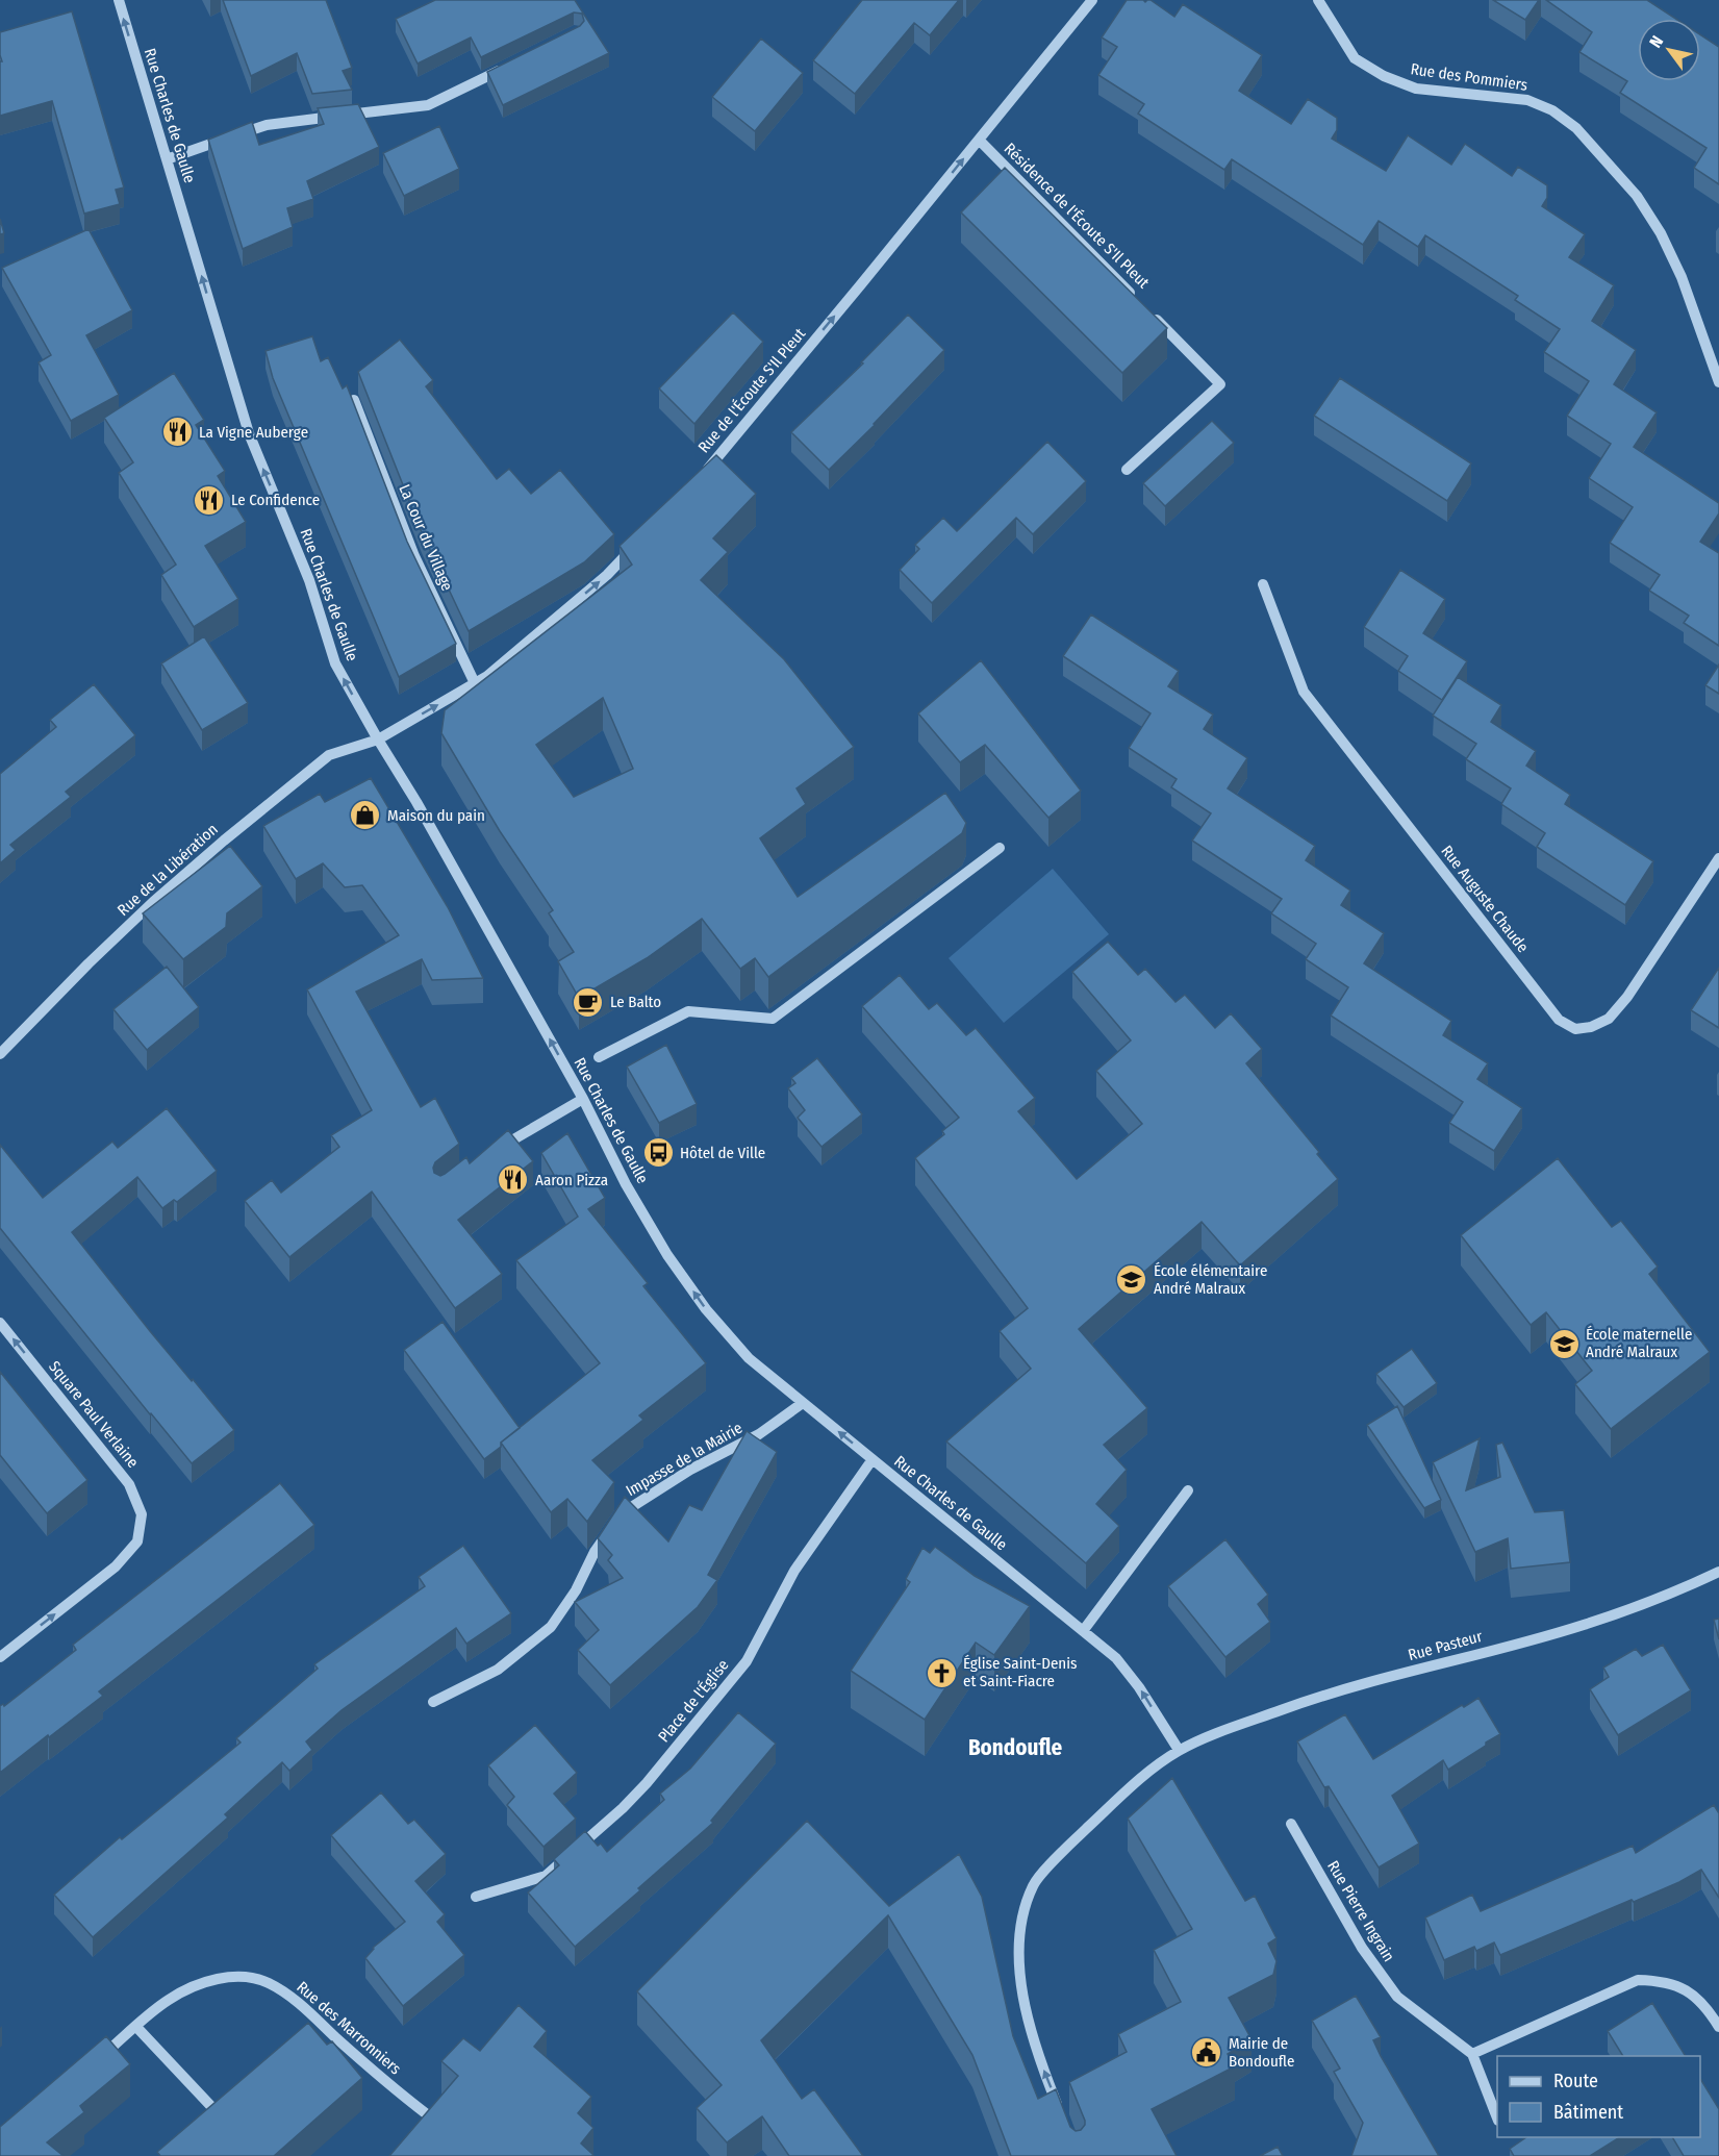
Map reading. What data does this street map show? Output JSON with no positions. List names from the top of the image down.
{
  "streets": {
    "street": [
      "Rue des Pommiers",
      "Rue Charles de Gaulle",
      "Résidence de l'Écoute S'Il Pleut",
      "Rue de l'Écoute S'Il Pleut",
      "La Cour du Village",
      "Rue de la Libération",
      "Rue Auguste Chaude",
      "Square Paul Verlaine",
      "Impasse de la Mairie",
      "Rue Pasteur",
      "Place de l'Église",
      "Rue Pierre Ingrain",
      "Rue des Marronniers"
    ]
  },
  "crossings": [
    ["Rue Charles de Gaulle", "Rue de la Libération"],
    ["Rue Charles de Gaulle", "Impasse de la Mairie"],
    ["Rue Charles de Gaulle", "Rue Pasteur"],
    ["Rue Charles de Gaulle", "Place de l'Église"],
    ["Résidence de l'Écoute S'Il Pleut", "Rue de l'Écoute S'Il Pleut"]
  ],
  "one_way": ["Rue Charles de Gaulle", "Rue de l'Écoute S'Il Pleut"],
  "districts": ["Bondoufle"],
  "places": {
    "restaurant": ["La Vigne Auberge", "Le Confidence", "Aaron Pizza"],
    "shop": ["Maison du pain"],
    "cafe": ["Le Balto"],
    "bus stop": ["Hôtel de Ville"],
    "school or university": ["École élémentaire André Malraux", "École maternelle André Malraux"],
    "church": ["Église Saint-Denis et Saint-Fiacre"],
    "public building": ["Mairie de Bondoufle"]
  },
  "legend": ["Route", "Bâtiment"],
  "north": "top left"
}
